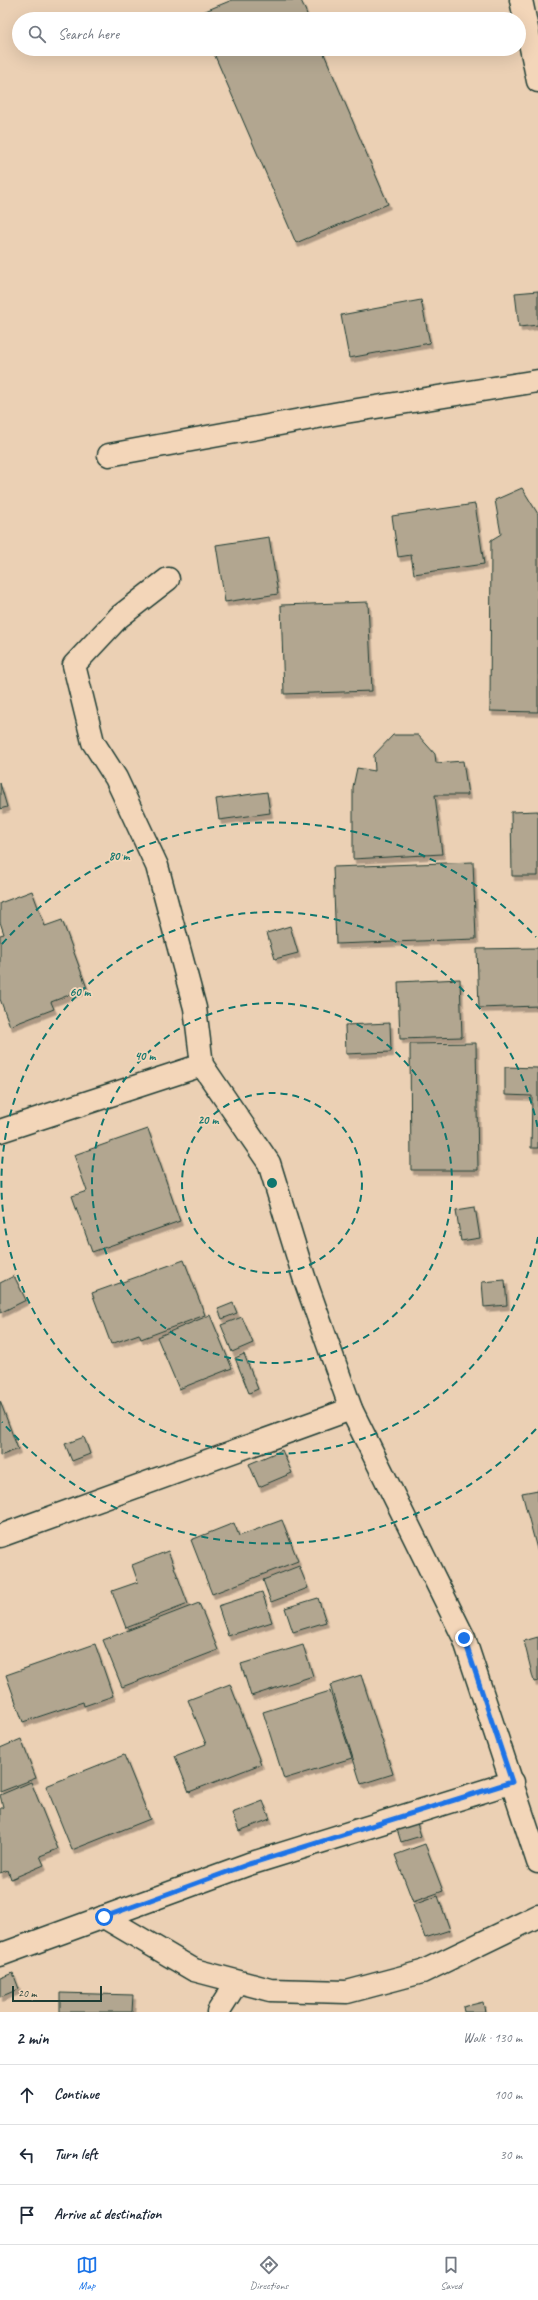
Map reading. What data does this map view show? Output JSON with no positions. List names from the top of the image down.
{
  "scale_bar": "20 m",
  "page": {
    "search": "Search here",
    "scale": "20 m",
    "heading": ["2 min", "Walk · 130 m"],
    "list": [
      ["Continue", "100 m"],
      ["Turn left", "30 m"],
      "Arrive at destination"
    ],
    "nav": ["Map", "Directions", "Saved"]
  },
  "rings": [
    "80 m",
    "60 m",
    "40 m",
    "20 m"
  ]
}
